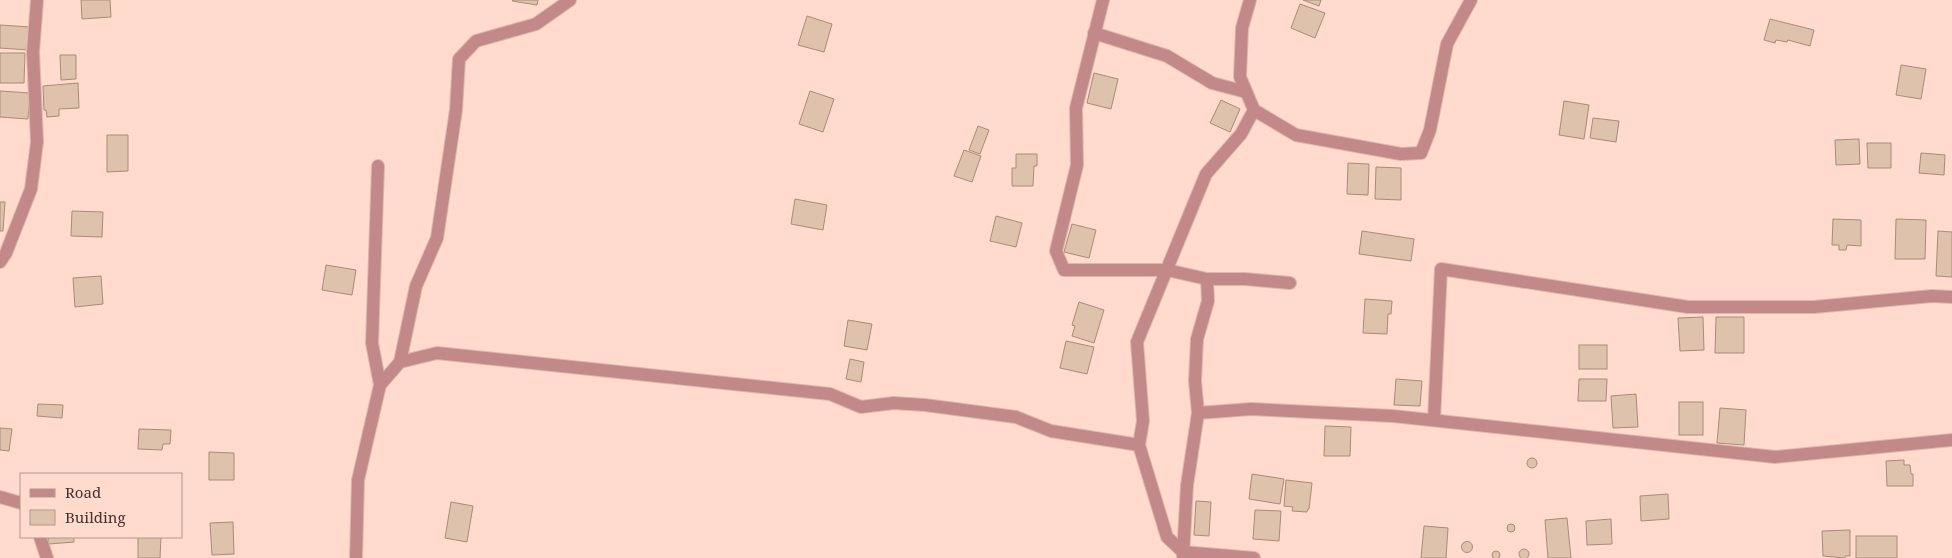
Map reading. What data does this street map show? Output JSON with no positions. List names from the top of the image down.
{
  "legend": ["Road", "Building"]
}
